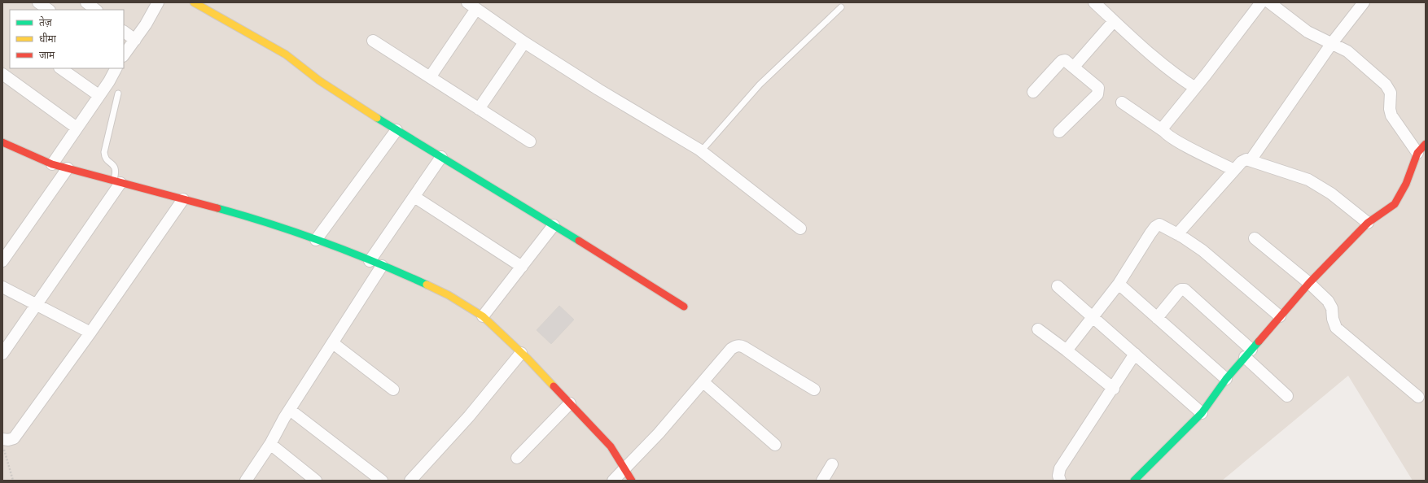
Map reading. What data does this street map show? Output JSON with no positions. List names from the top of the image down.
{
  "legend": ["तेज़", "धीमा", "जाम"]
}
